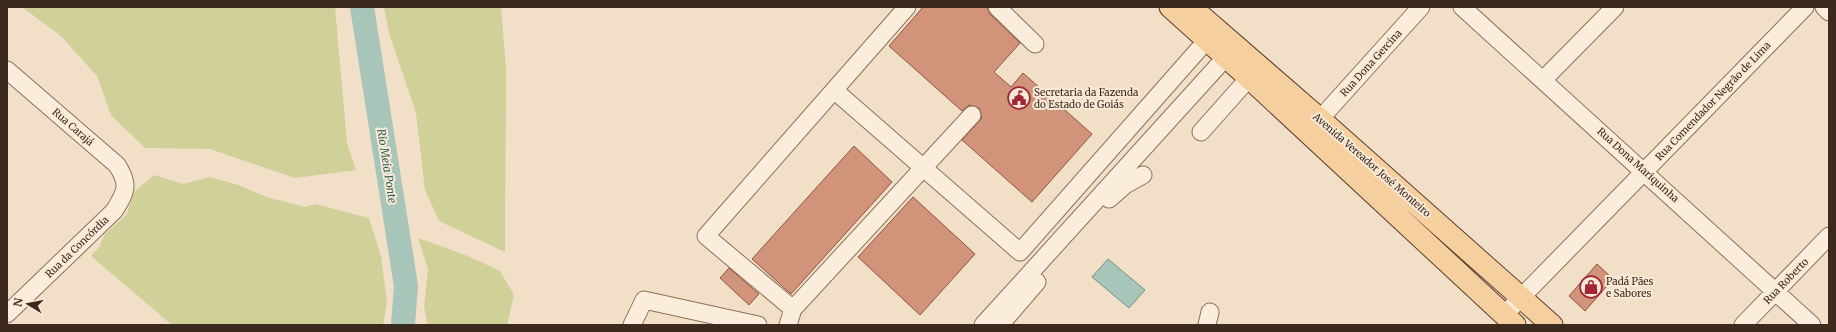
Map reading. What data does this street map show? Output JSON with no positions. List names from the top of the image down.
{
  "streets": {
    "main road": ["Avenida Vereador José Monteiro"],
    "street": [
      "Rua Dona Gercina",
      "Rua Comendador Negrão de Lima",
      "Rua Carajá",
      "Rua Dona Mariquinha",
      "Rua da Concórdia",
      "Rua Roberto"
    ]
  },
  "crossings": [
    ["Rua Dona Gercina", "Avenida Vereador José Monteiro"],
    ["Rua Comendador Negrão de Lima", "Avenida Vereador José Monteiro"],
    ["Rua Comendador Negrão de Lima", "Rua Dona Mariquinha"],
    ["Rua Carajá", "Rua da Concórdia"],
    ["Rua Dona Mariquinha", "Rua Roberto"]
  ],
  "water": ["Rio Meia Ponte"],
  "places": {
    "public building": ["Secretaria da Fazenda do Estado de Goiás"],
    "shop": ["Padá Pães e Sabores"]
  },
  "north": "left"
}
